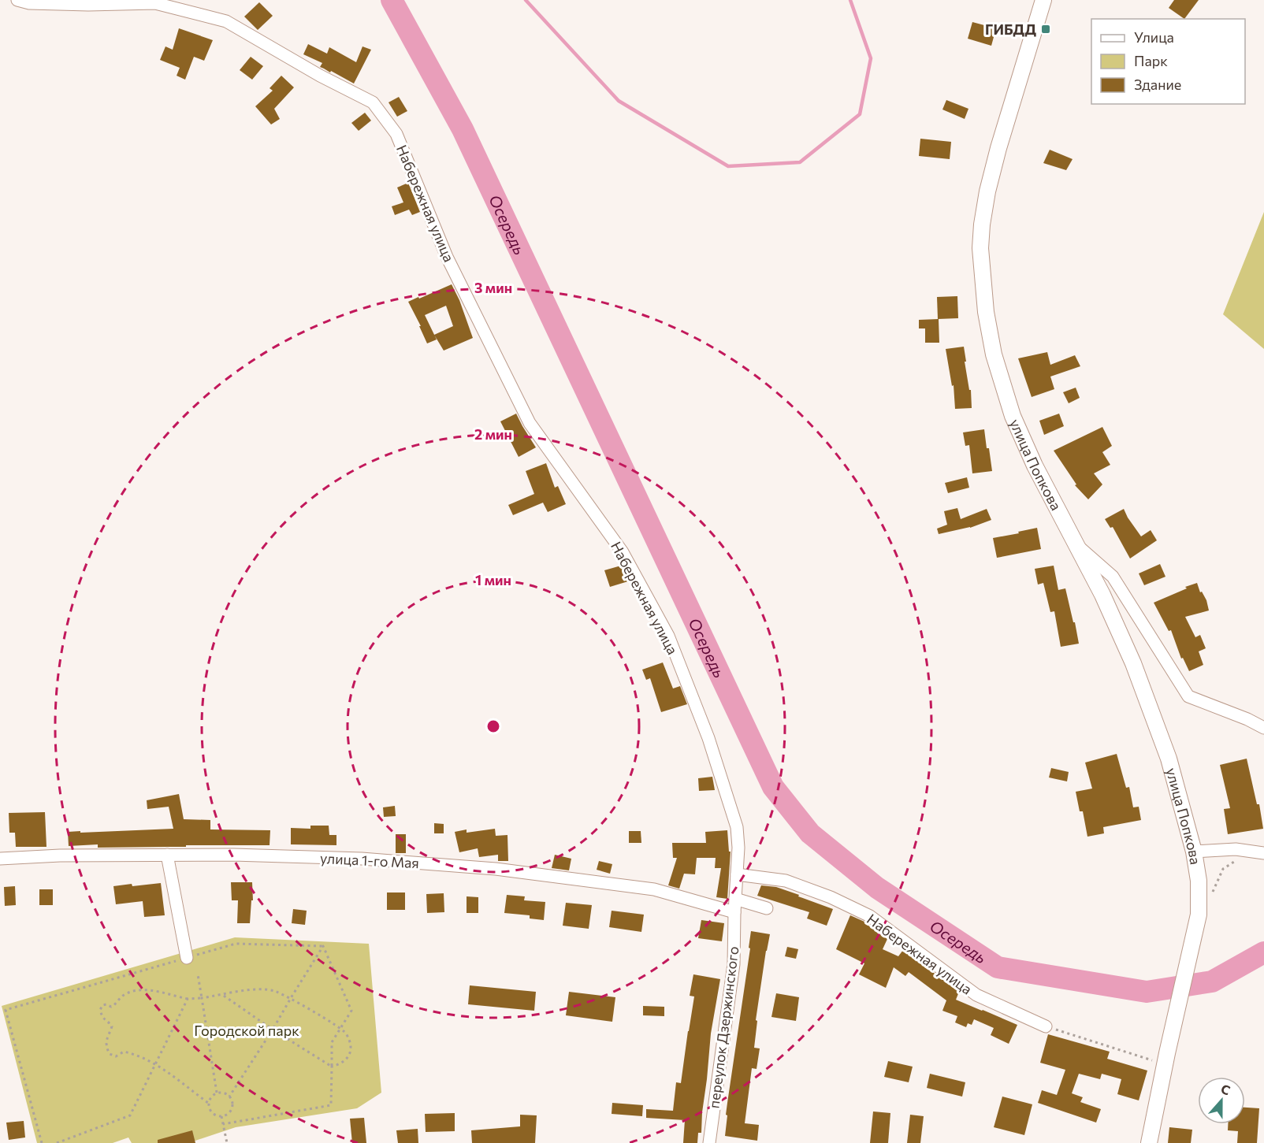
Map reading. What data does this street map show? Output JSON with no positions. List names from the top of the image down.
{
  "streets": {
    "main road": ["улица Попкова"],
    "street": ["Набережная улица", "улица 1-го Мая", "переулок Дзержинского"]
  },
  "crossings": [
    ["Набережная улица", "улица 1-го Мая"],
    ["Набережная улица", "переулок Дзержинского"],
    ["улица 1-го Мая", "переулок Дзержинского"]
  ],
  "water": ["Осередь"],
  "parks": ["Городской парк"],
  "places": {
    "transit": ["ГИБДД"]
  },
  "legend": ["Улица", "Парк", "Здание"],
  "north": "top",
  "rings": ["3 мин", "2 мин", "1 мин"]
}
